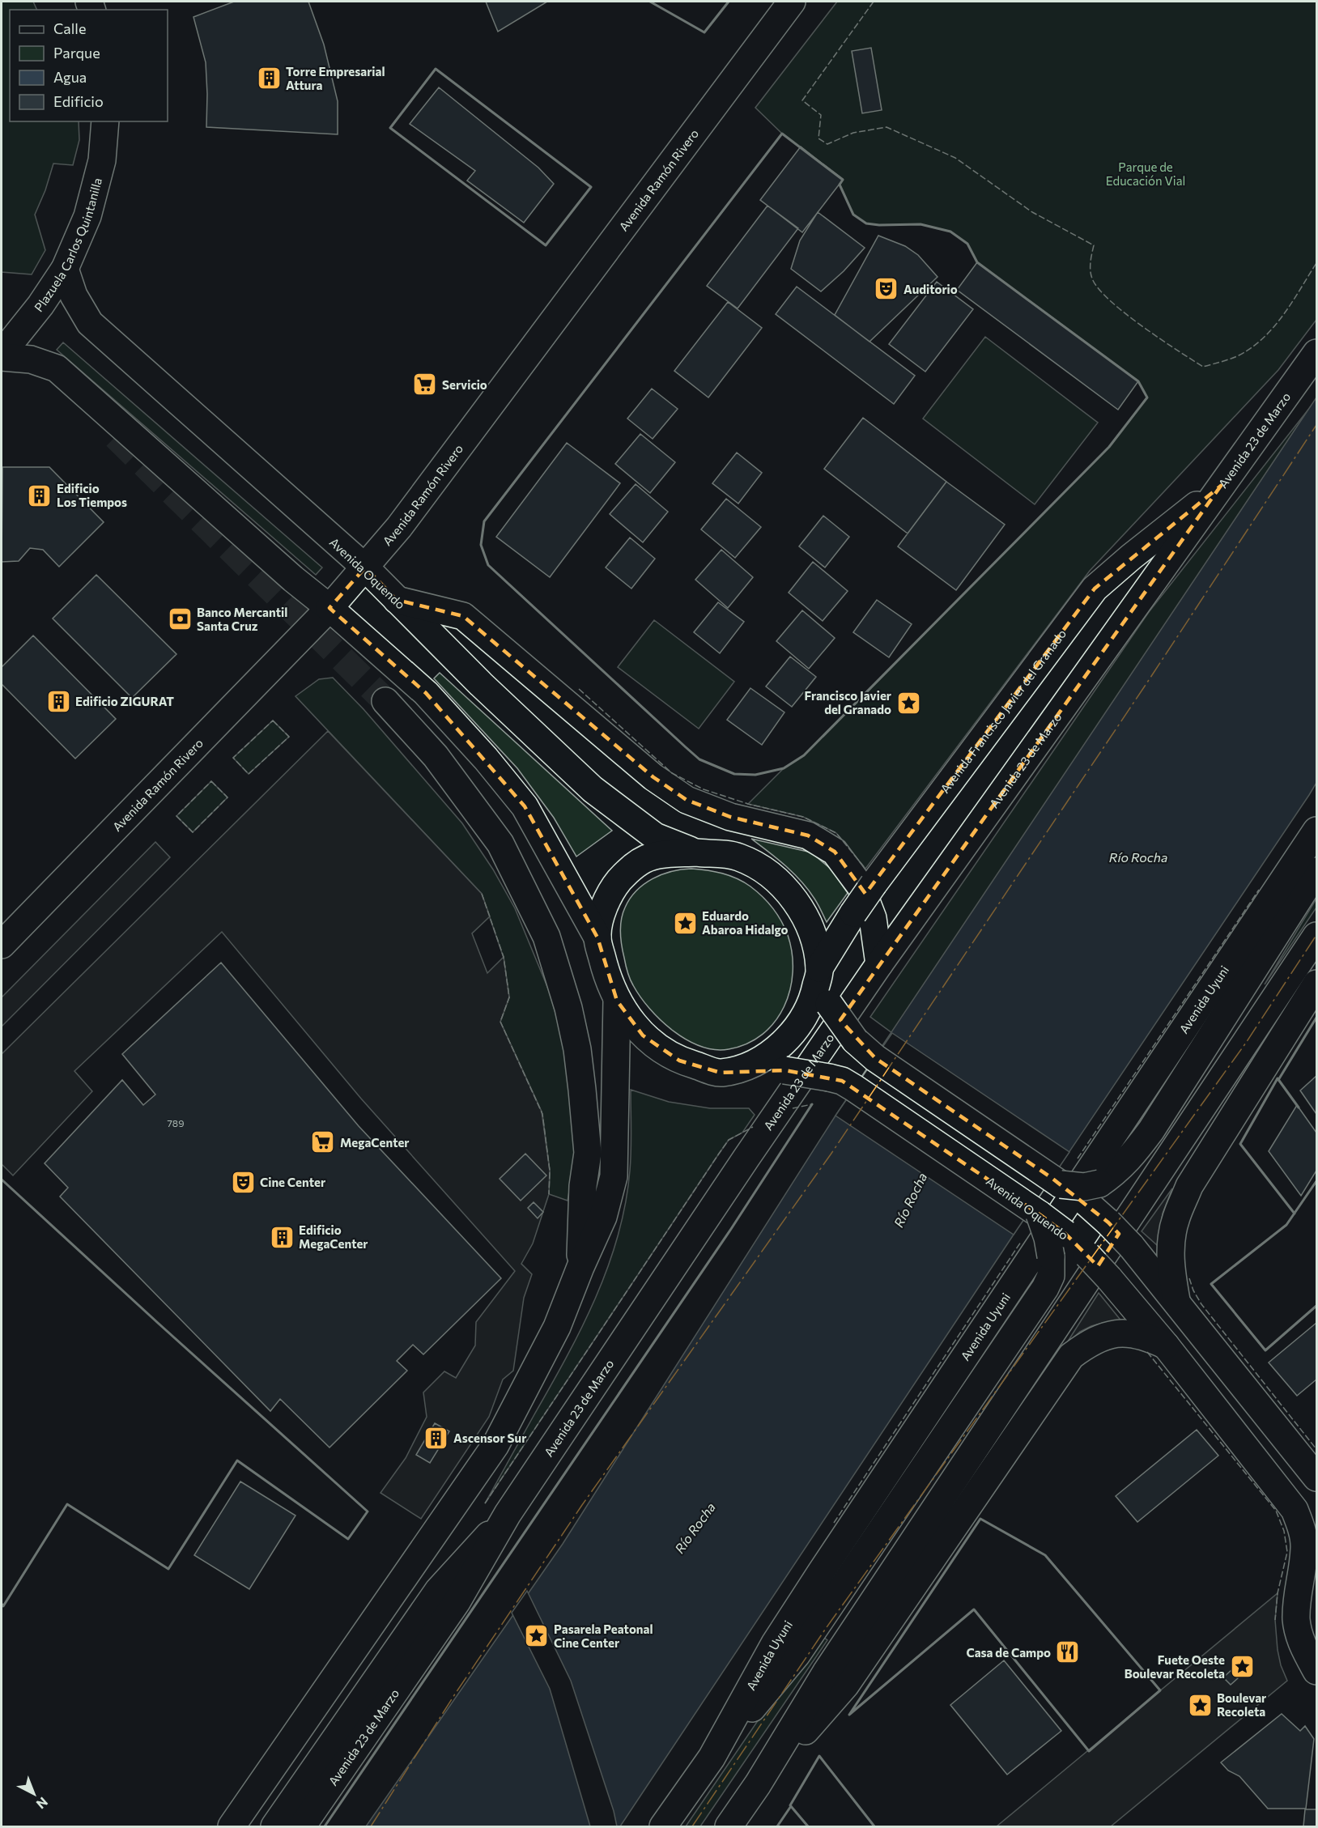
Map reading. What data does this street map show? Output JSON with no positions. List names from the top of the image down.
{
  "streets": {
    "main road": [
      "Avenida Ramón Rivero",
      "Plazuela Carlos Quintanilla",
      "Avenida 23 de Marzo",
      "Avenida Oquendo",
      "Avenida Francisco Javier del Granado",
      "Avenida Uyuni"
    ]
  },
  "crossings": [
    ["Avenida Ramón Rivero", "Avenida Oquendo"],
    ["Plazuela Carlos Quintanilla", "Avenida Oquendo"],
    ["Avenida 23 de Marzo", "Avenida Francisco Javier del Granado"]
  ],
  "water": ["Río Rocha"],
  "parks": ["Parque de Educación Vial"],
  "places": {
    "building": [
      "Torre Empresarial Attura",
      "Edificio Los Tiempos",
      "Edificio ZIGURAT",
      "Edificio MegaCenter",
      "Ascensor Sur"
    ],
    "theatre": ["Auditorio", "Cine Center"],
    "supermarket": ["Servicio", "MegaCenter"],
    "bank": ["Banco Mercantil Santa Cruz"],
    "place": [
      "Francisco Javier del Granado",
      "Eduardo Abaroa Hidalgo",
      "Pasarela Peatonal Cine Center",
      "Fuete Oeste Boulevar Recoleta",
      "Boulevar Recoleta"
    ],
    "restaurant": ["Casa de Campo"]
  },
  "house_numbers": ["789"],
  "legend": [
    "Calle",
    "Parque",
    "Agua",
    "Edificio"
  ],
  "north": "bottom right"
}
